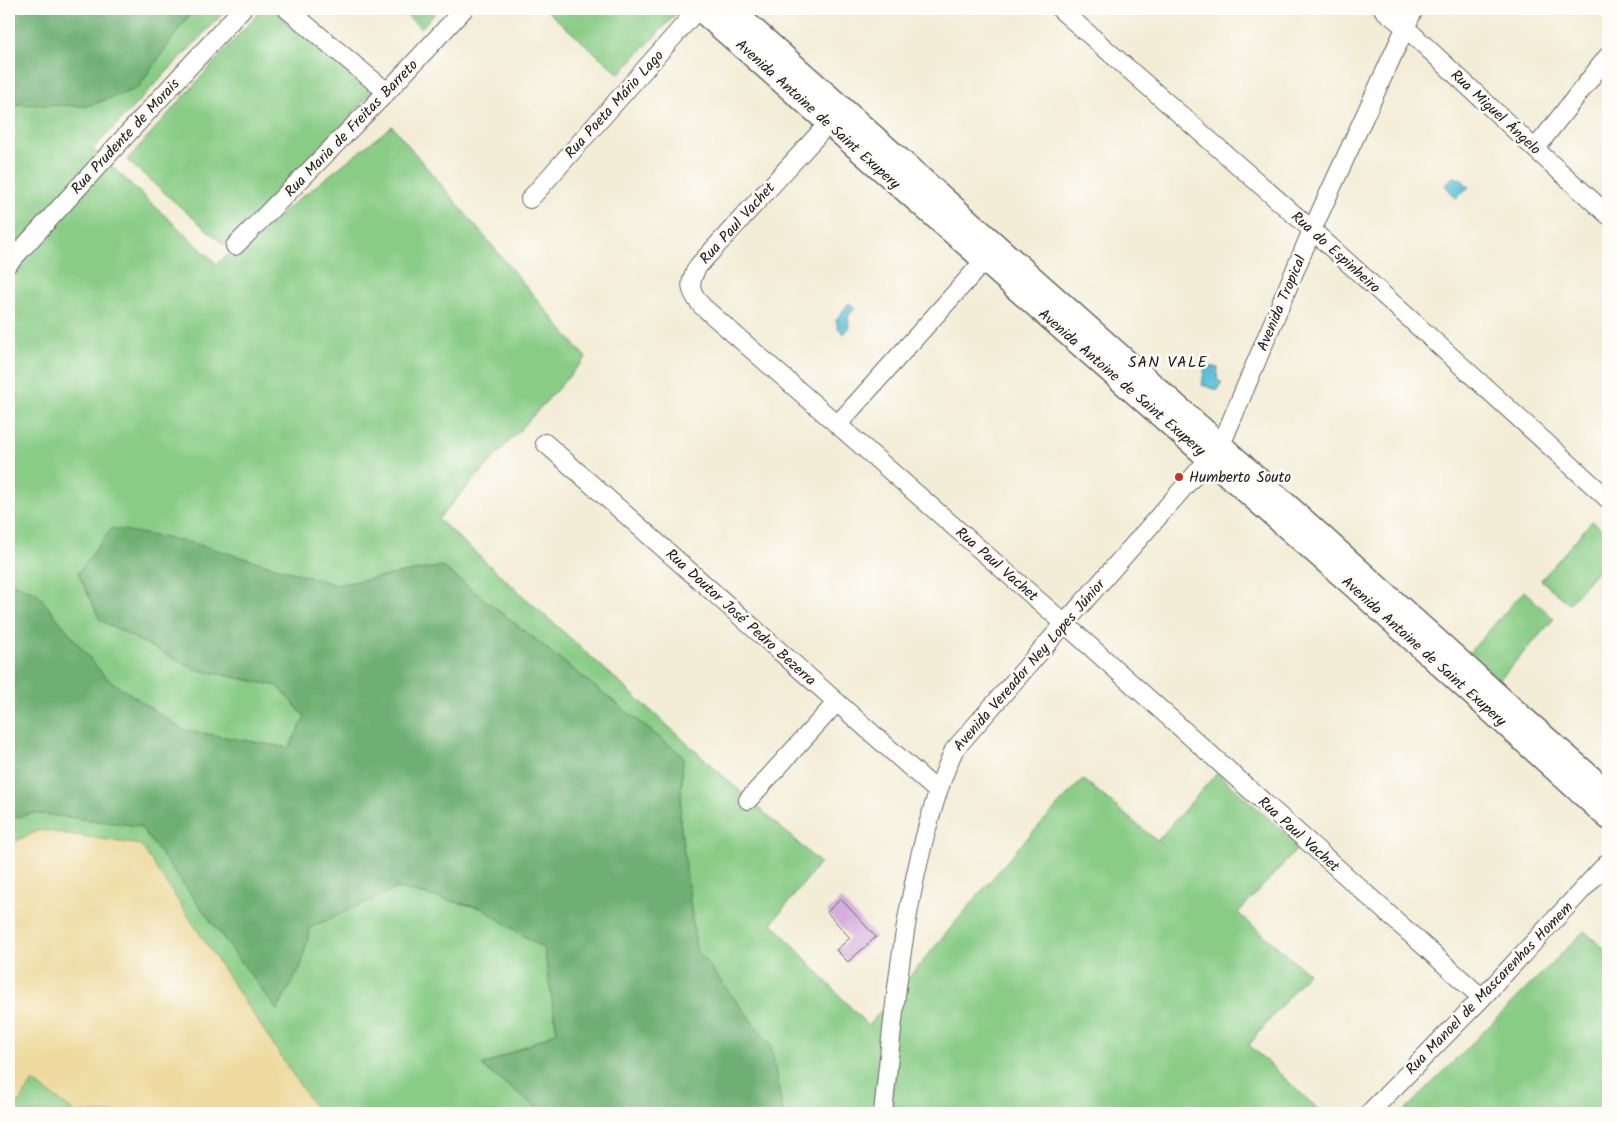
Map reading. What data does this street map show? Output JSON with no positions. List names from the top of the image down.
{
  "streets": {
    "street": [
      "Rua Poeta Mário Lago",
      "Rua Miguel Ángelo",
      "Avenida Antoine de Saint Exupery",
      "Rua Maria de Freitas Barreto",
      "Rua Prudente de Morais",
      "Rua Paul Vachet",
      "Rua do Espinheiro",
      "Avenida Tropical",
      "Rua Doutor José Pedro Bezerra",
      "Avenida Vereador Ney Lopes Júnior",
      "Rua Manoel de Mascarenhas Homem"
    ]
  },
  "crossings": [
    ["Rua Poeta Mário Lago", "Avenida Antoine de Saint Exupery"],
    ["Rua Miguel Ángelo", "Avenida Tropical"],
    ["Avenida Antoine de Saint Exupery", "Rua Paul Vachet"],
    ["Avenida Antoine de Saint Exupery", "Avenida Tropical"],
    ["Avenida Antoine de Saint Exupery", "Avenida Vereador Ney Lopes Júnior"],
    ["Rua Paul Vachet", "Avenida Vereador Ney Lopes Júnior"],
    ["Rua Paul Vachet", "Rua Manoel de Mascarenhas Homem"],
    ["Rua do Espinheiro", "Avenida Tropical"],
    ["Avenida Tropical", "Avenida Vereador Ney Lopes Júnior"],
    ["Rua Doutor José Pedro Bezerra", "Avenida Vereador Ney Lopes Júnior"]
  ],
  "districts": ["SAN VALE"],
  "places": ["Humberto Souto"]
}
